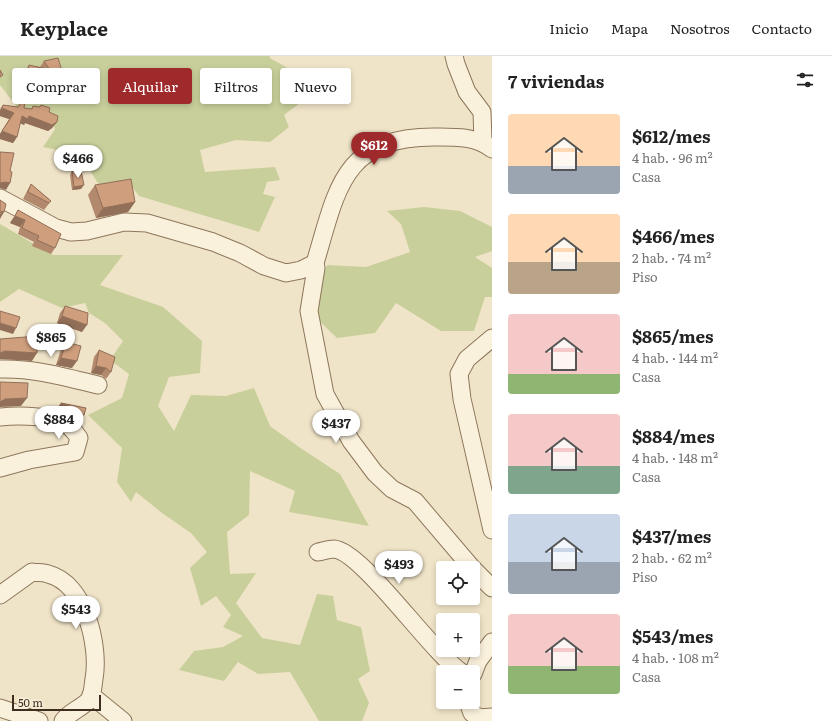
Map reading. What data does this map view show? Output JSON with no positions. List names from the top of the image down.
{
  "scale_bar": "50 m",
  "page": {
    "header": "Keyplace",
    "nav": [
      "Inicio",
      "Mapa",
      "Nosotros",
      "Contacto"
    ],
    "heading": "7 viviendas",
    "chip": [
      "Comprar",
      "Alquilar",
      "Filtros",
      "Nuevo"
    ],
    "list": [
      {
        "name": "$612/mes",
        "note": "4 hab. · 96 m² · Casa"
      },
      {
        "name": "$466/mes",
        "note": "2 hab. · 74 m² · Piso"
      },
      {
        "name": "$865/mes",
        "note": "4 hab. · 144 m² · Casa"
      },
      {
        "name": "$884/mes",
        "note": "4 hab. · 148 m² · Casa"
      },
      {
        "name": "$437/mes",
        "note": "2 hab. · 62 m² · Piso"
      },
      {
        "name": "$543/mes",
        "note": "4 hab. · 108 m² · Casa"
      }
    ],
    "price": [
      "$612",
      "$466",
      "$865",
      "$884",
      "$437",
      "$493",
      "$543"
    ],
    "map_buttons": ["+", "−"],
    "scale": "50 m"
  }
}
